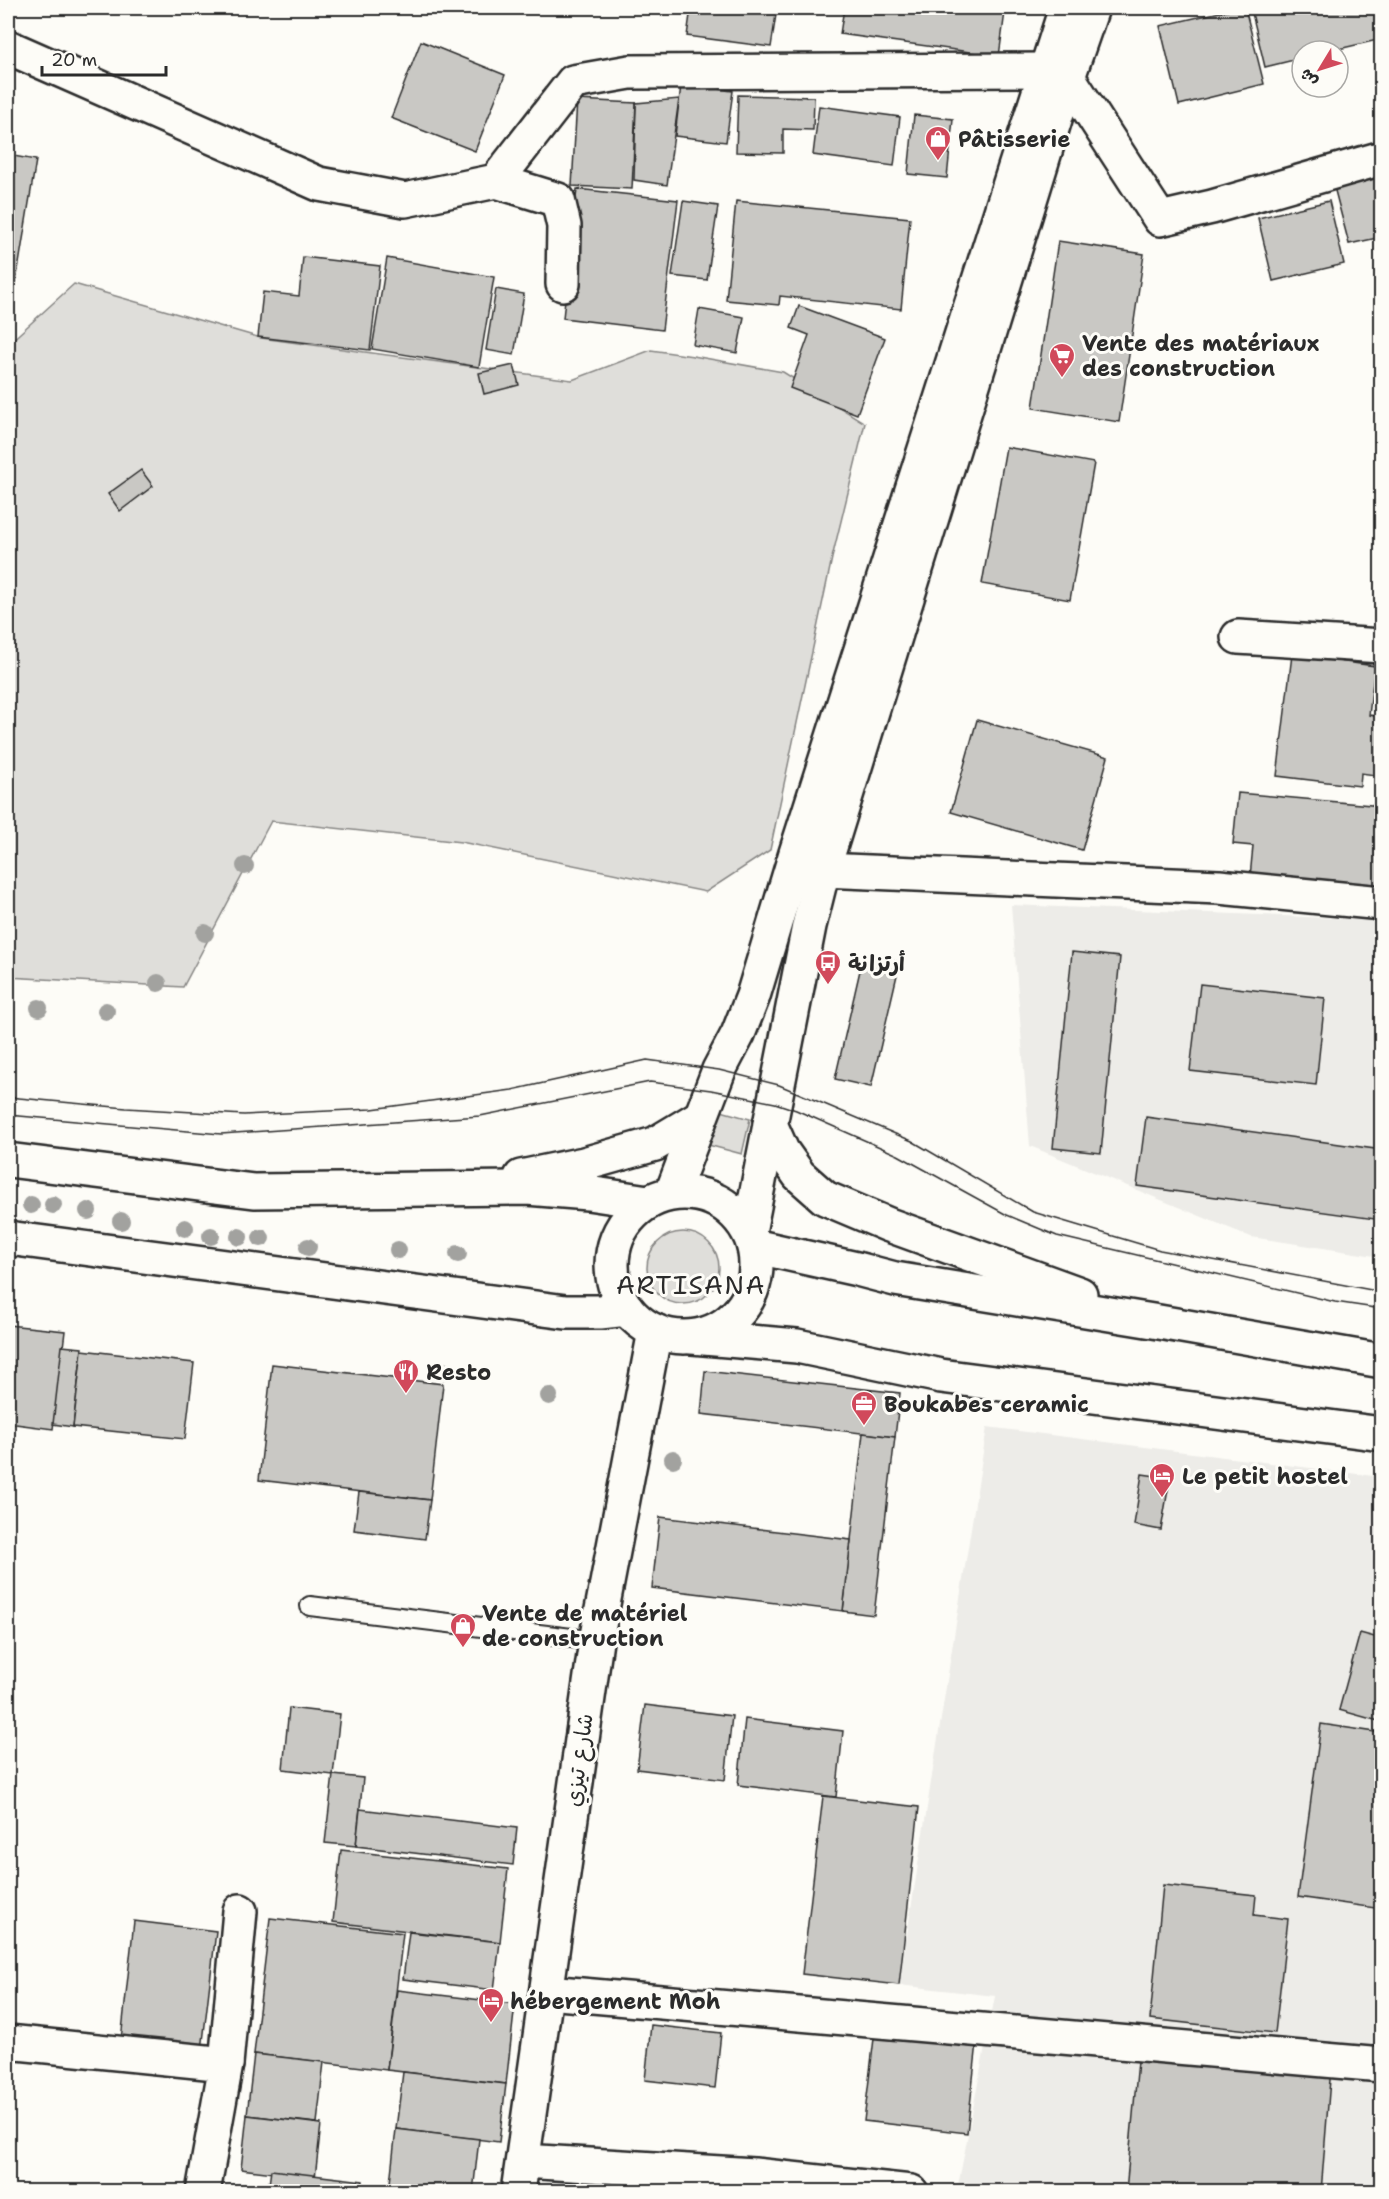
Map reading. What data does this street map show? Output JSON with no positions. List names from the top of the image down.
{
  "streets": {
    "main road": ["شارع تيزي"]
  },
  "districts": ["ARTISANA"],
  "places": {
    "shop": ["Pâtisserie", "Vente de matériel de construction"],
    "supermarket": ["Vente des matériaux des construction"],
    "bus stop": ["أرتزانة"],
    "restaurant": ["Resto"],
    "office": ["Boukabes ceramic"],
    "hotel": ["Le petit hostel", "hébergement Moh"]
  },
  "scale_bar": "20 m",
  "north": "bottom left"
}
